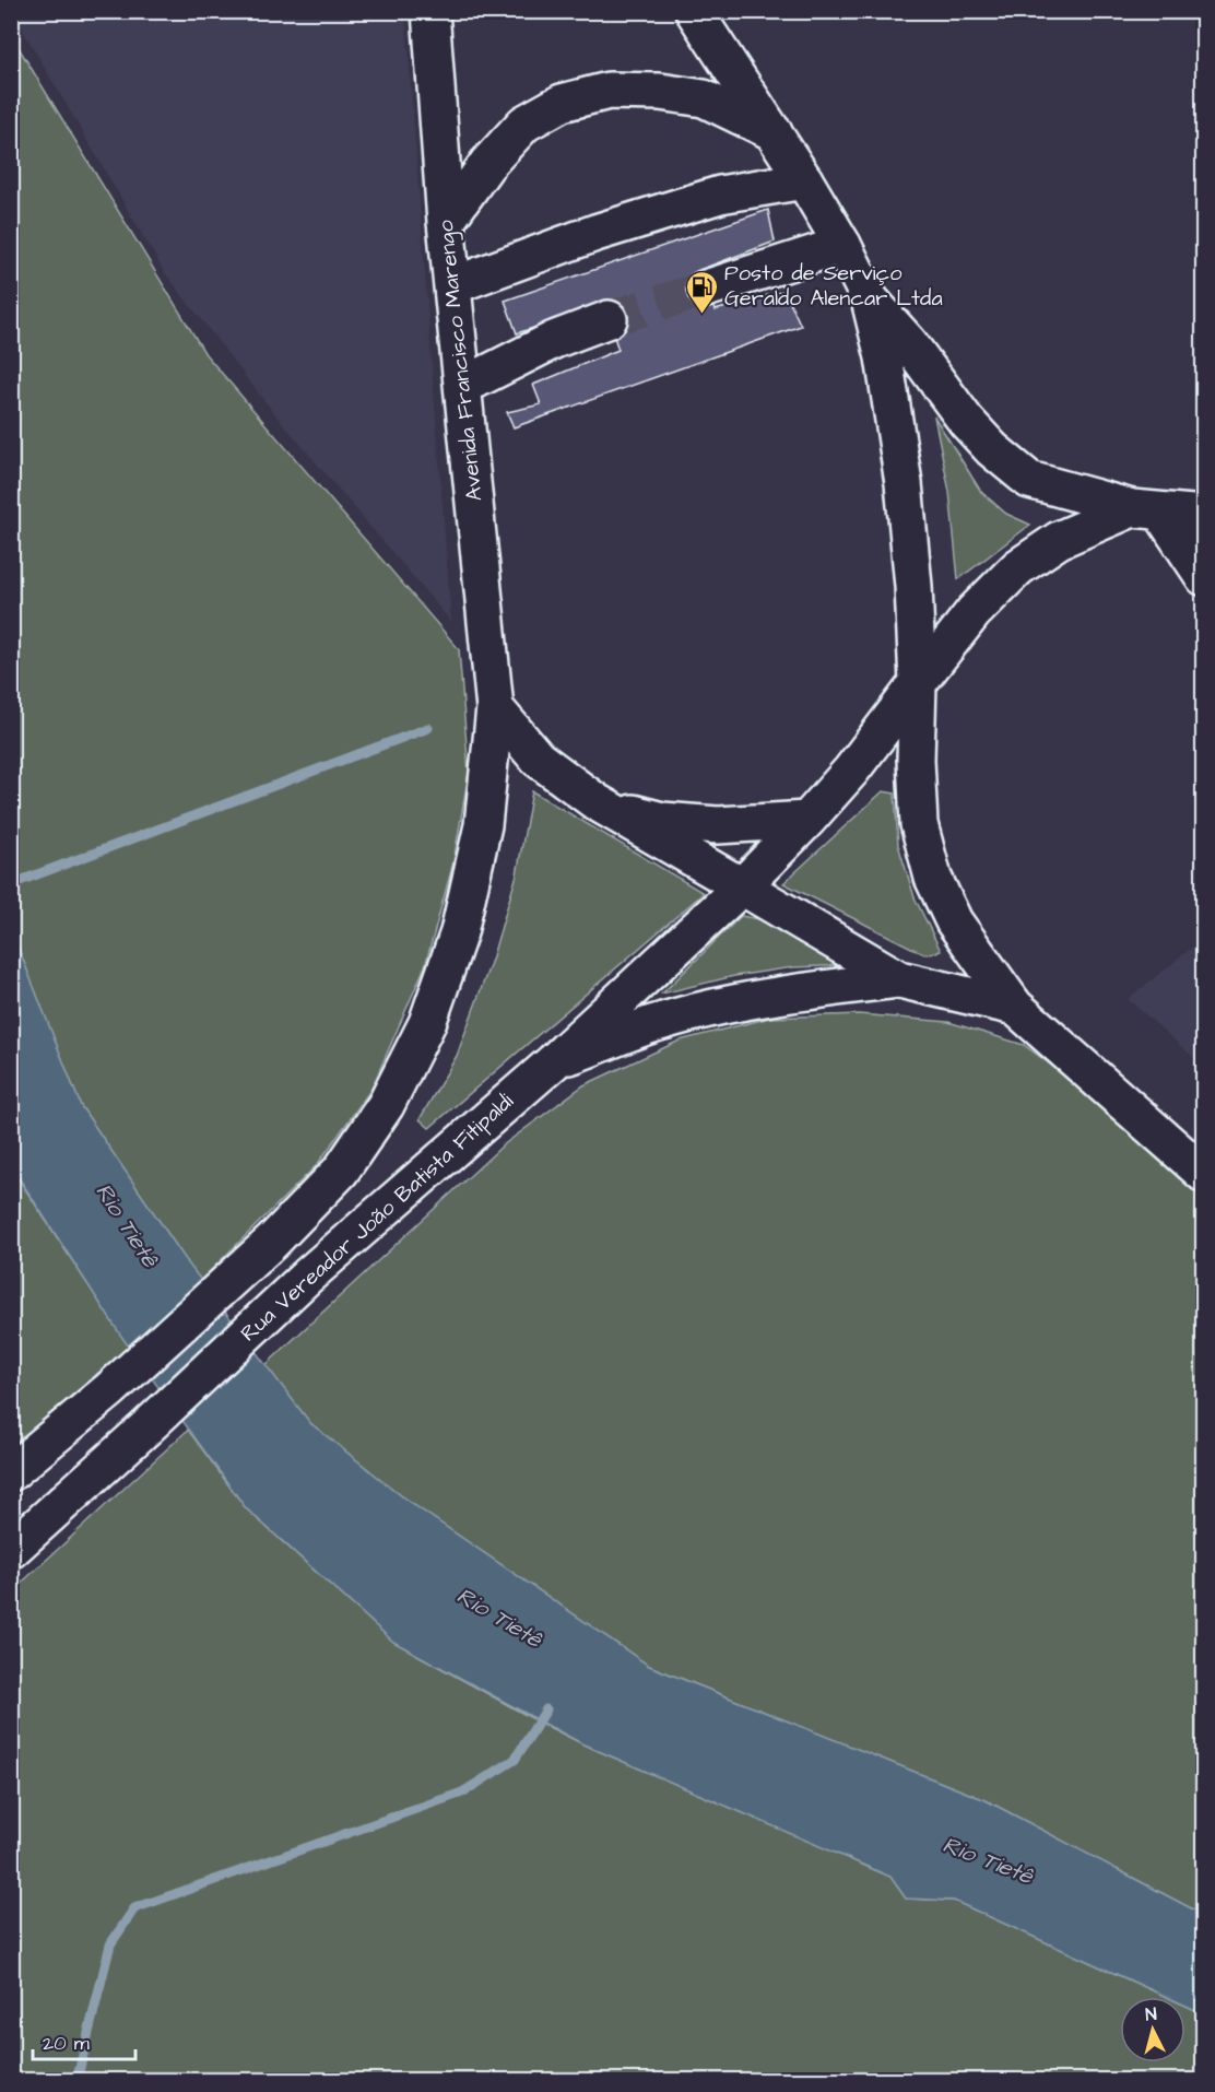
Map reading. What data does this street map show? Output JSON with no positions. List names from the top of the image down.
{
  "streets": {
    "main road": ["Avenida Francisco Marengo", "Rua Vereador João Batista Fitipaldi"]
  },
  "water": ["Rio Tietê"],
  "places": {
    "fuel station": ["Posto de Serviço Geraldo Alencar Ltda"]
  },
  "scale_bar": "20 m",
  "north": "top"
}
